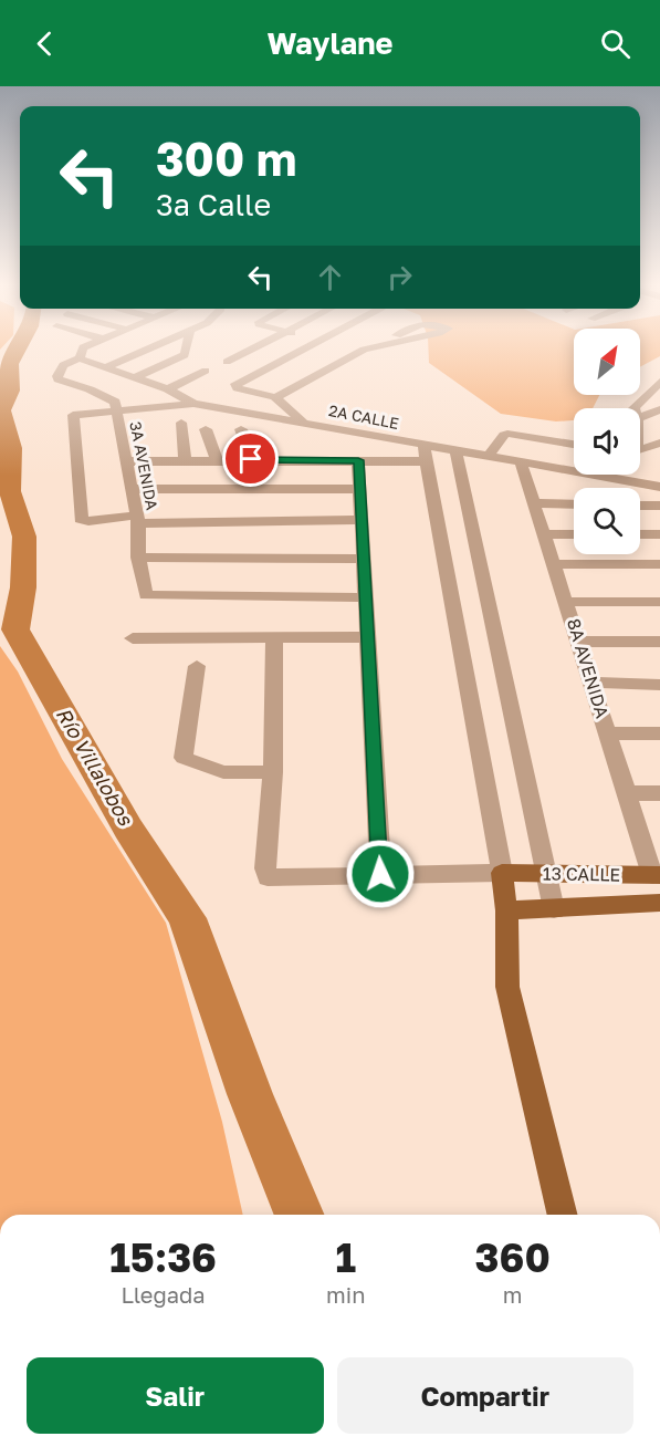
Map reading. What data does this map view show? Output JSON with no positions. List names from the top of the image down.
{
  "streets": {
    "main road": ["13 CALLE"],
    "street": ["2A CALLE", "3A AVENIDA", "8A AVENIDA"]
  },
  "crossings": [
    ["2A CALLE", "3A AVENIDA"],
    ["2A CALLE", "8A AVENIDA"],
    ["8A AVENIDA", "13 CALLE"]
  ],
  "water": ["Río Villalobos"],
  "north": "top right",
  "page": {
    "header": "Waylane",
    "turn": ["300 m", "3a Calle"],
    "eta": [
      "15:36",
      "Llegada",
      "1",
      "min",
      "360",
      "m"
    ],
    "buttons": ["Salir", "Compartir"]
  }
}
